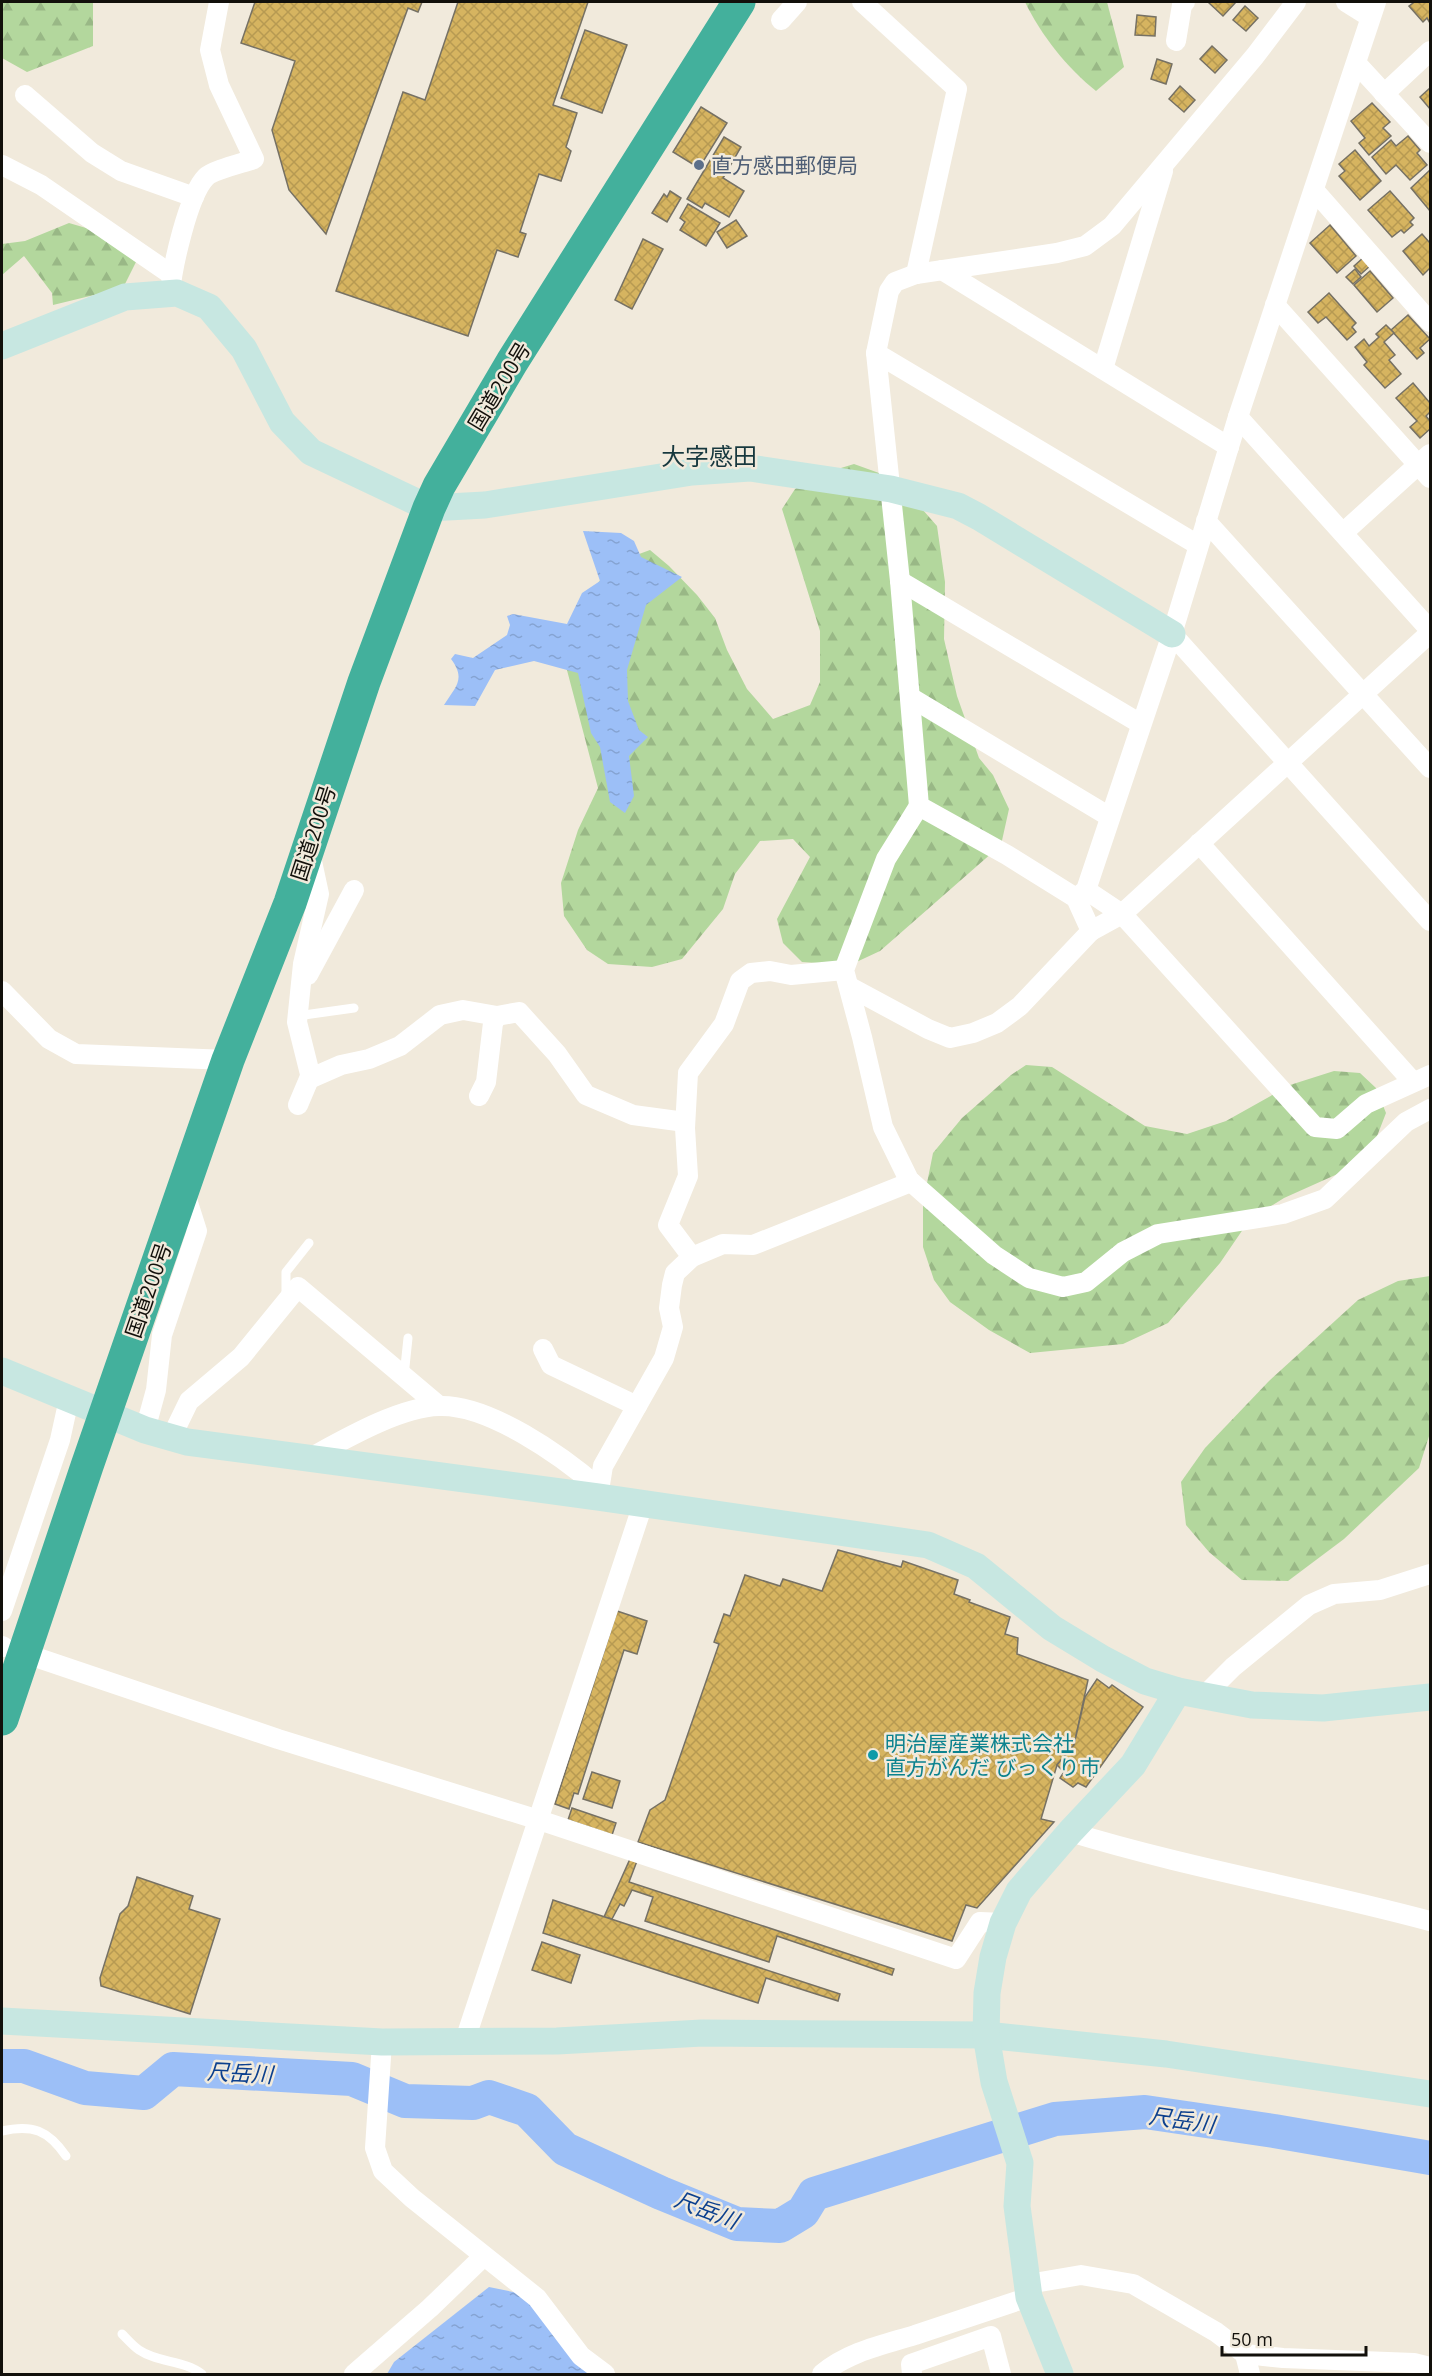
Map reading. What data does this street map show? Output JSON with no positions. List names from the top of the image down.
{
  "streets": {
    "highway": ["国道200号"]
  },
  "districts": ["大字感田"],
  "water": ["尺岳川"],
  "places": ["直方感田郵便局", "明治屋産業株式会社 直方がんだ びっくり市"],
  "scale_bar": "50 m"
}
